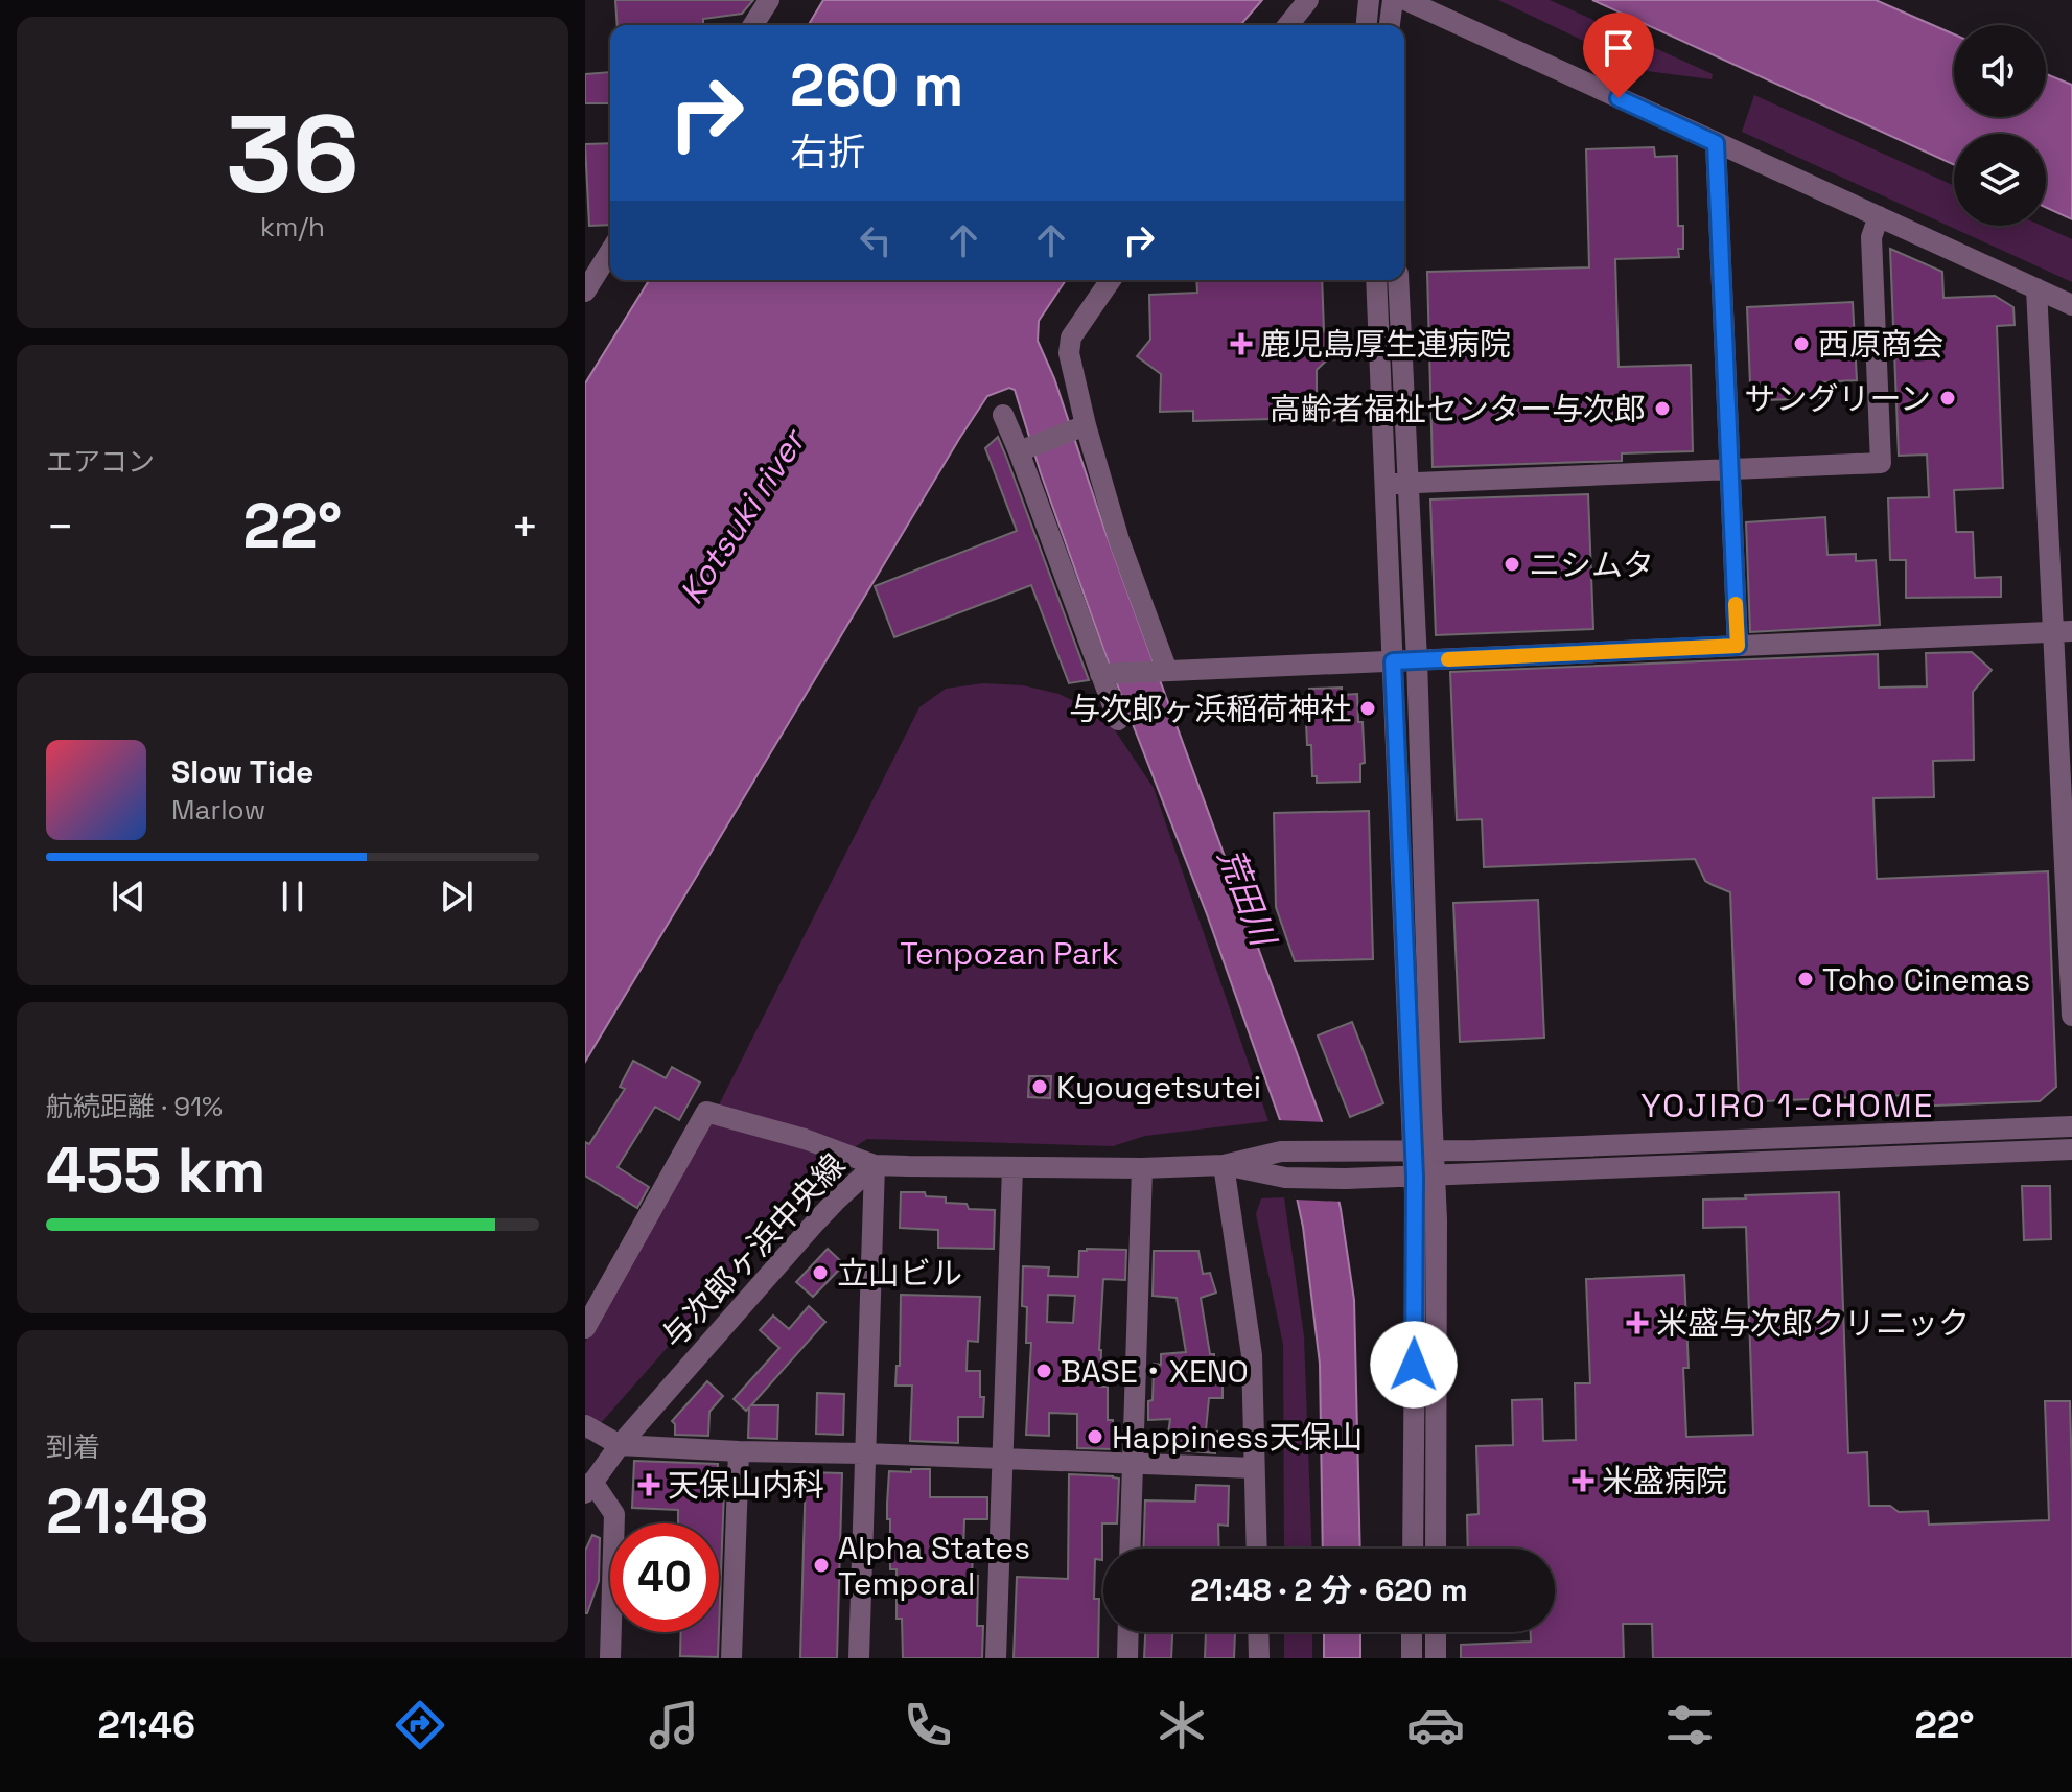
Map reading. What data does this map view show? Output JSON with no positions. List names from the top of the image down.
{
  "streets": {
    "street": ["与次郎ヶ浜中央線"]
  },
  "districts": ["YOJIRO 1-CHOME"],
  "water": ["Kotsuki river", "荒田川"],
  "parks": ["Tenpozan Park"],
  "places": {
    "health": [
      "鹿児島厚生連病院",
      "米盛与次郎クリニック",
      "米盛病院",
      "天保山内科"
    ],
    "other": [
      "西原商会",
      "サングリーン",
      "高齢者福祉センター与次郎",
      "ニシムタ",
      "与次郎ヶ浜稲荷神社",
      "Toho Cinemas",
      "Kyougetsutei",
      "立山ビル",
      "BASE・XENO",
      "Happiness天保山",
      "Alpha States Temporal"
    ]
  },
  "page": {
    "tile": [
      ["36", "km/h"],
      "エアコン",
      ["航続距離 · 91%", "455 km"],
      ["到着", "21:48"]
    ],
    "turn": ["260 m", "右折"],
    "heat": ["−", "22°", "+"],
    "song": ["Slow Tide", "Marlow"],
    "limit": "40",
    "trip": "21:48 · 2 分 · 620 m",
    "tabs": ["21:46", "22°"]
  }
}
